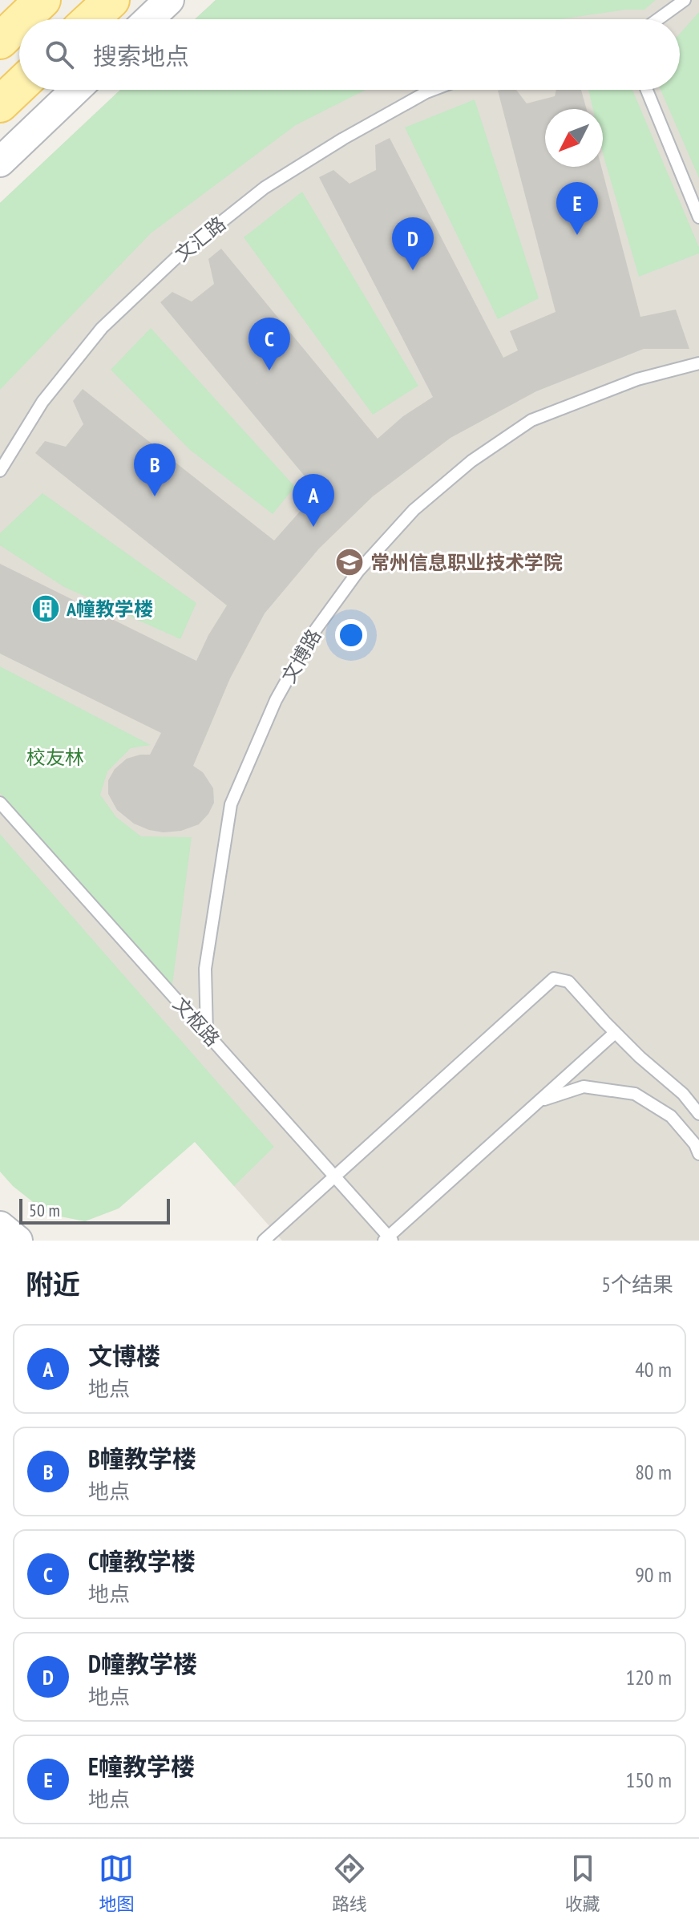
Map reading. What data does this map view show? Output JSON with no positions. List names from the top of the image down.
{
  "streets": {
    "lane": ["文汇路", "文博路", "文枢路"]
  },
  "crossings": [
    ["文博路", "文枢路"]
  ],
  "parks": ["校友林"],
  "places": {
    "school or university": ["常州信息职业技术学院"],
    "building": ["A幢教学楼"]
  },
  "scale_bar": "50 m",
  "north": "bottom left",
  "page": {
    "search": "搜索地点",
    "pins": [
      "E",
      "D",
      "C",
      "B",
      "A"
    ],
    "scale": "50 m",
    "heading": ["附近", "5个结果"],
    "list": [
      {
        "mark": "A",
        "name": "文博楼",
        "note": "地点",
        "value": "40 m"
      },
      {
        "mark": "B",
        "name": "B幢教学楼",
        "note": "地点",
        "value": "80 m"
      },
      {
        "mark": "C",
        "name": "C幢教学楼",
        "note": "地点",
        "value": "90 m"
      },
      {
        "mark": "D",
        "name": "D幢教学楼",
        "note": "地点",
        "value": "120 m"
      },
      {
        "mark": "E",
        "name": "E幢教学楼",
        "note": "地点",
        "value": "150 m"
      }
    ],
    "nav": ["地图", "路线", "收藏"]
  }
}
